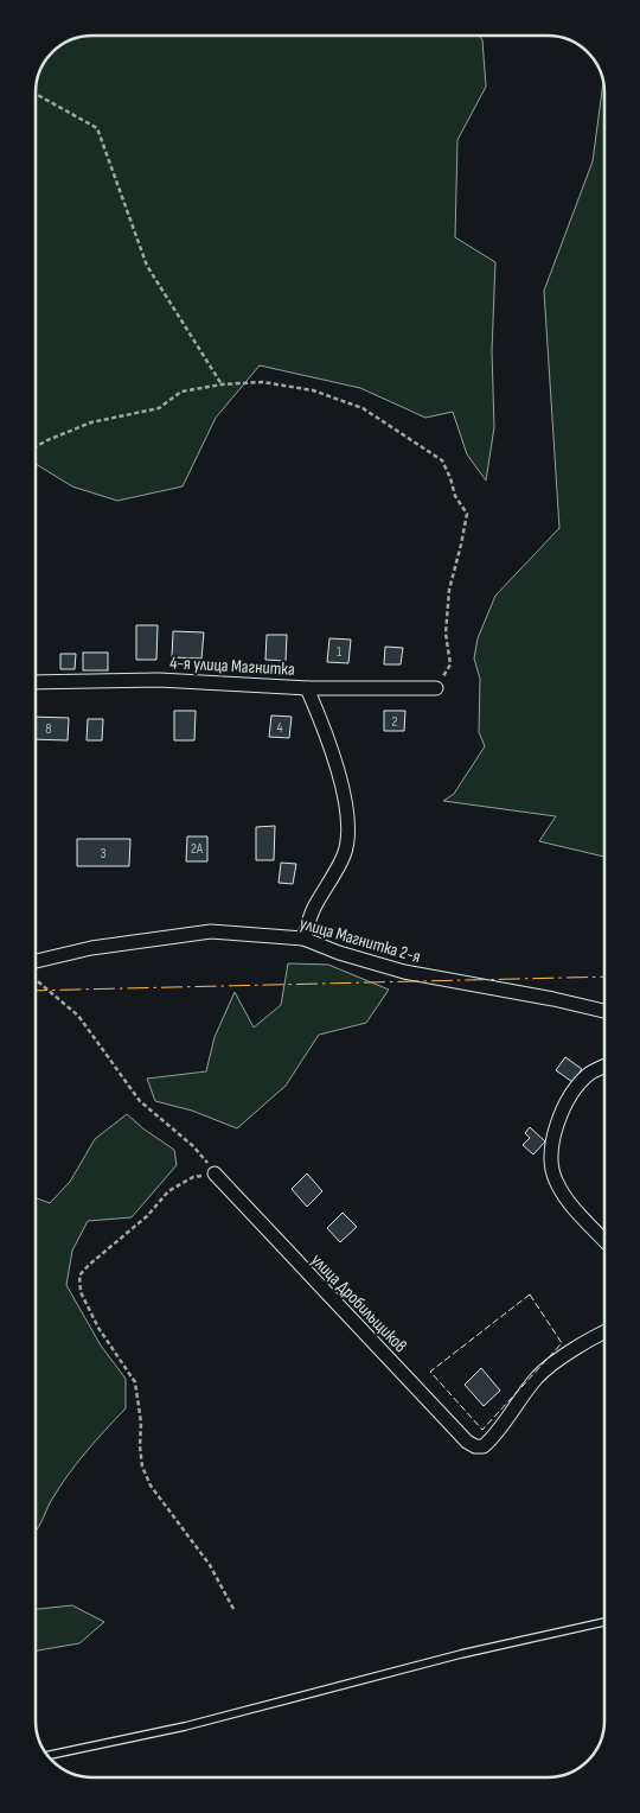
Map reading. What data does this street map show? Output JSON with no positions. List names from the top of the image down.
{
  "streets": {
    "street": ["4-я улица Магнитка", "улица Магнитка 2-я", "улица Дробильщиков"]
  },
  "house_numbers": [
    "1",
    "2",
    "4",
    "8",
    "2А",
    "3"
  ]
}
